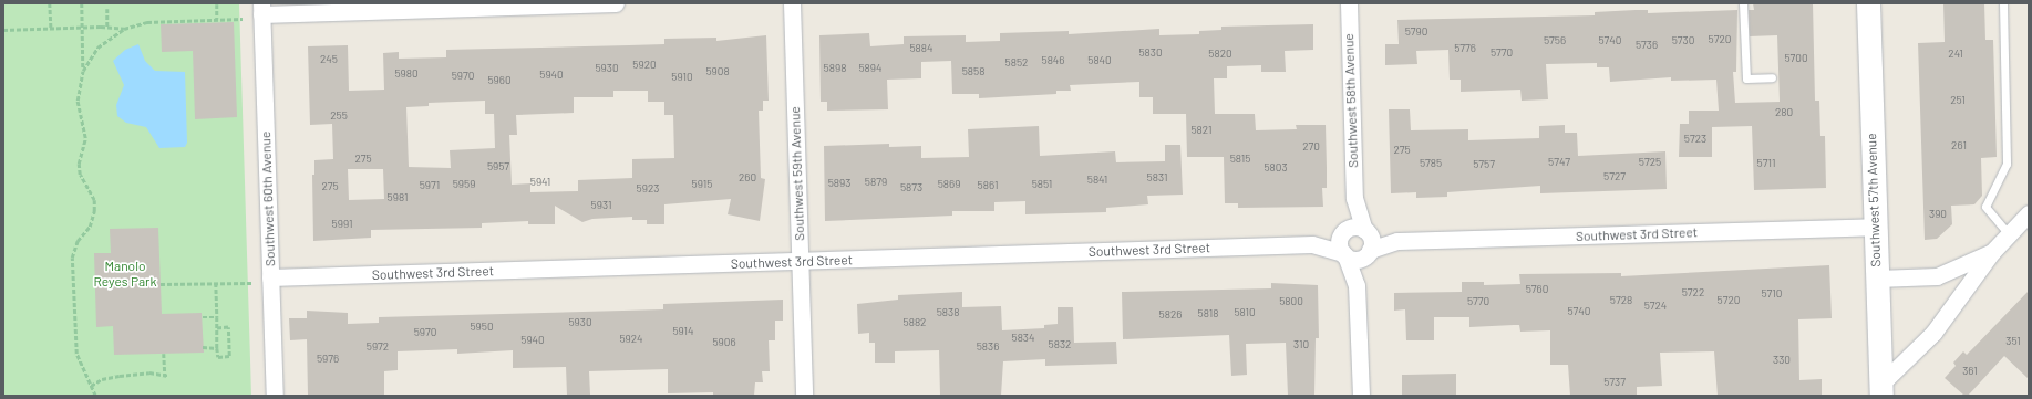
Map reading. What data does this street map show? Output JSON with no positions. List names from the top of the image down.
{
  "streets": {
    "main road": ["Southwest 57th Avenue"],
    "street": [
      "Southwest 58th Avenue",
      "Southwest 59th Avenue",
      "Southwest 60th Avenue",
      "Southwest 3rd Street"
    ]
  },
  "crossings": [
    ["Southwest 58th Avenue", "Southwest 3rd Street"],
    ["Southwest 59th Avenue", "Southwest 3rd Street"],
    ["Southwest 60th Avenue", "Southwest 3rd Street"],
    ["Southwest 57th Avenue", "Southwest 3rd Street"]
  ],
  "parks": ["Manolo Reyes Park"],
  "house_numbers": [
    "5790",
    "5720",
    "5756",
    "5740",
    "5730",
    "5736",
    "5884",
    "5776",
    "5830",
    "5770",
    "5820",
    "241",
    "5700",
    "245",
    "5846",
    "5840",
    "5852",
    "5920",
    "5930",
    "5898",
    "5894",
    "5908",
    "5858",
    "5980",
    "5940",
    "5970",
    "5910",
    "5960",
    "251",
    "280",
    "255",
    "5821",
    "5723",
    "261",
    "270",
    "275",
    "275",
    "5815",
    "5747",
    "5725",
    "5785",
    "5711",
    "5757",
    "5957",
    "5803",
    "5727",
    "260",
    "5831",
    "5841",
    "5941",
    "5879",
    "5893",
    "5959",
    "5915",
    "5869",
    "5851",
    "5971",
    "5861",
    "275",
    "5873",
    "5923",
    "5981",
    "5931",
    "390",
    "5991",
    "5760",
    "5722",
    "5710",
    "5728",
    "5720",
    "5800",
    "5770",
    "5724",
    "5740",
    "5838",
    "5810",
    "5818",
    "5826",
    "5930",
    "5882",
    "5950",
    "5914",
    "5970",
    "5834",
    "5924",
    "5940",
    "351",
    "5906",
    "5832",
    "310",
    "5972",
    "5836",
    "5976",
    "330",
    "361",
    "5737"
  ]
}
